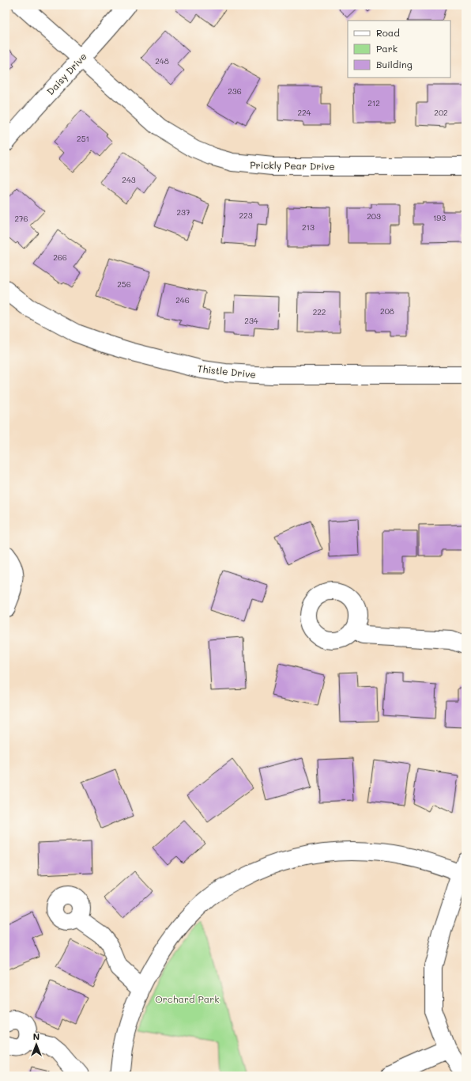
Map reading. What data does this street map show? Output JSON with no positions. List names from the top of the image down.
{
  "streets": {
    "street": ["Daisy Drive", "Prickly Pear Drive", "Thistle Drive"]
  },
  "crossings": [
    ["Daisy Drive", "Prickly Pear Drive"]
  ],
  "parks": ["Orchard Park"],
  "house_numbers": [
    "248",
    "236",
    "212",
    "224",
    "202",
    "251",
    "243",
    "237",
    "223",
    "203",
    "193",
    "276",
    "213",
    "266",
    "256",
    "246",
    "208",
    "222",
    "234"
  ],
  "legend": ["Road", "Park", "Building"],
  "north": "top"
}
